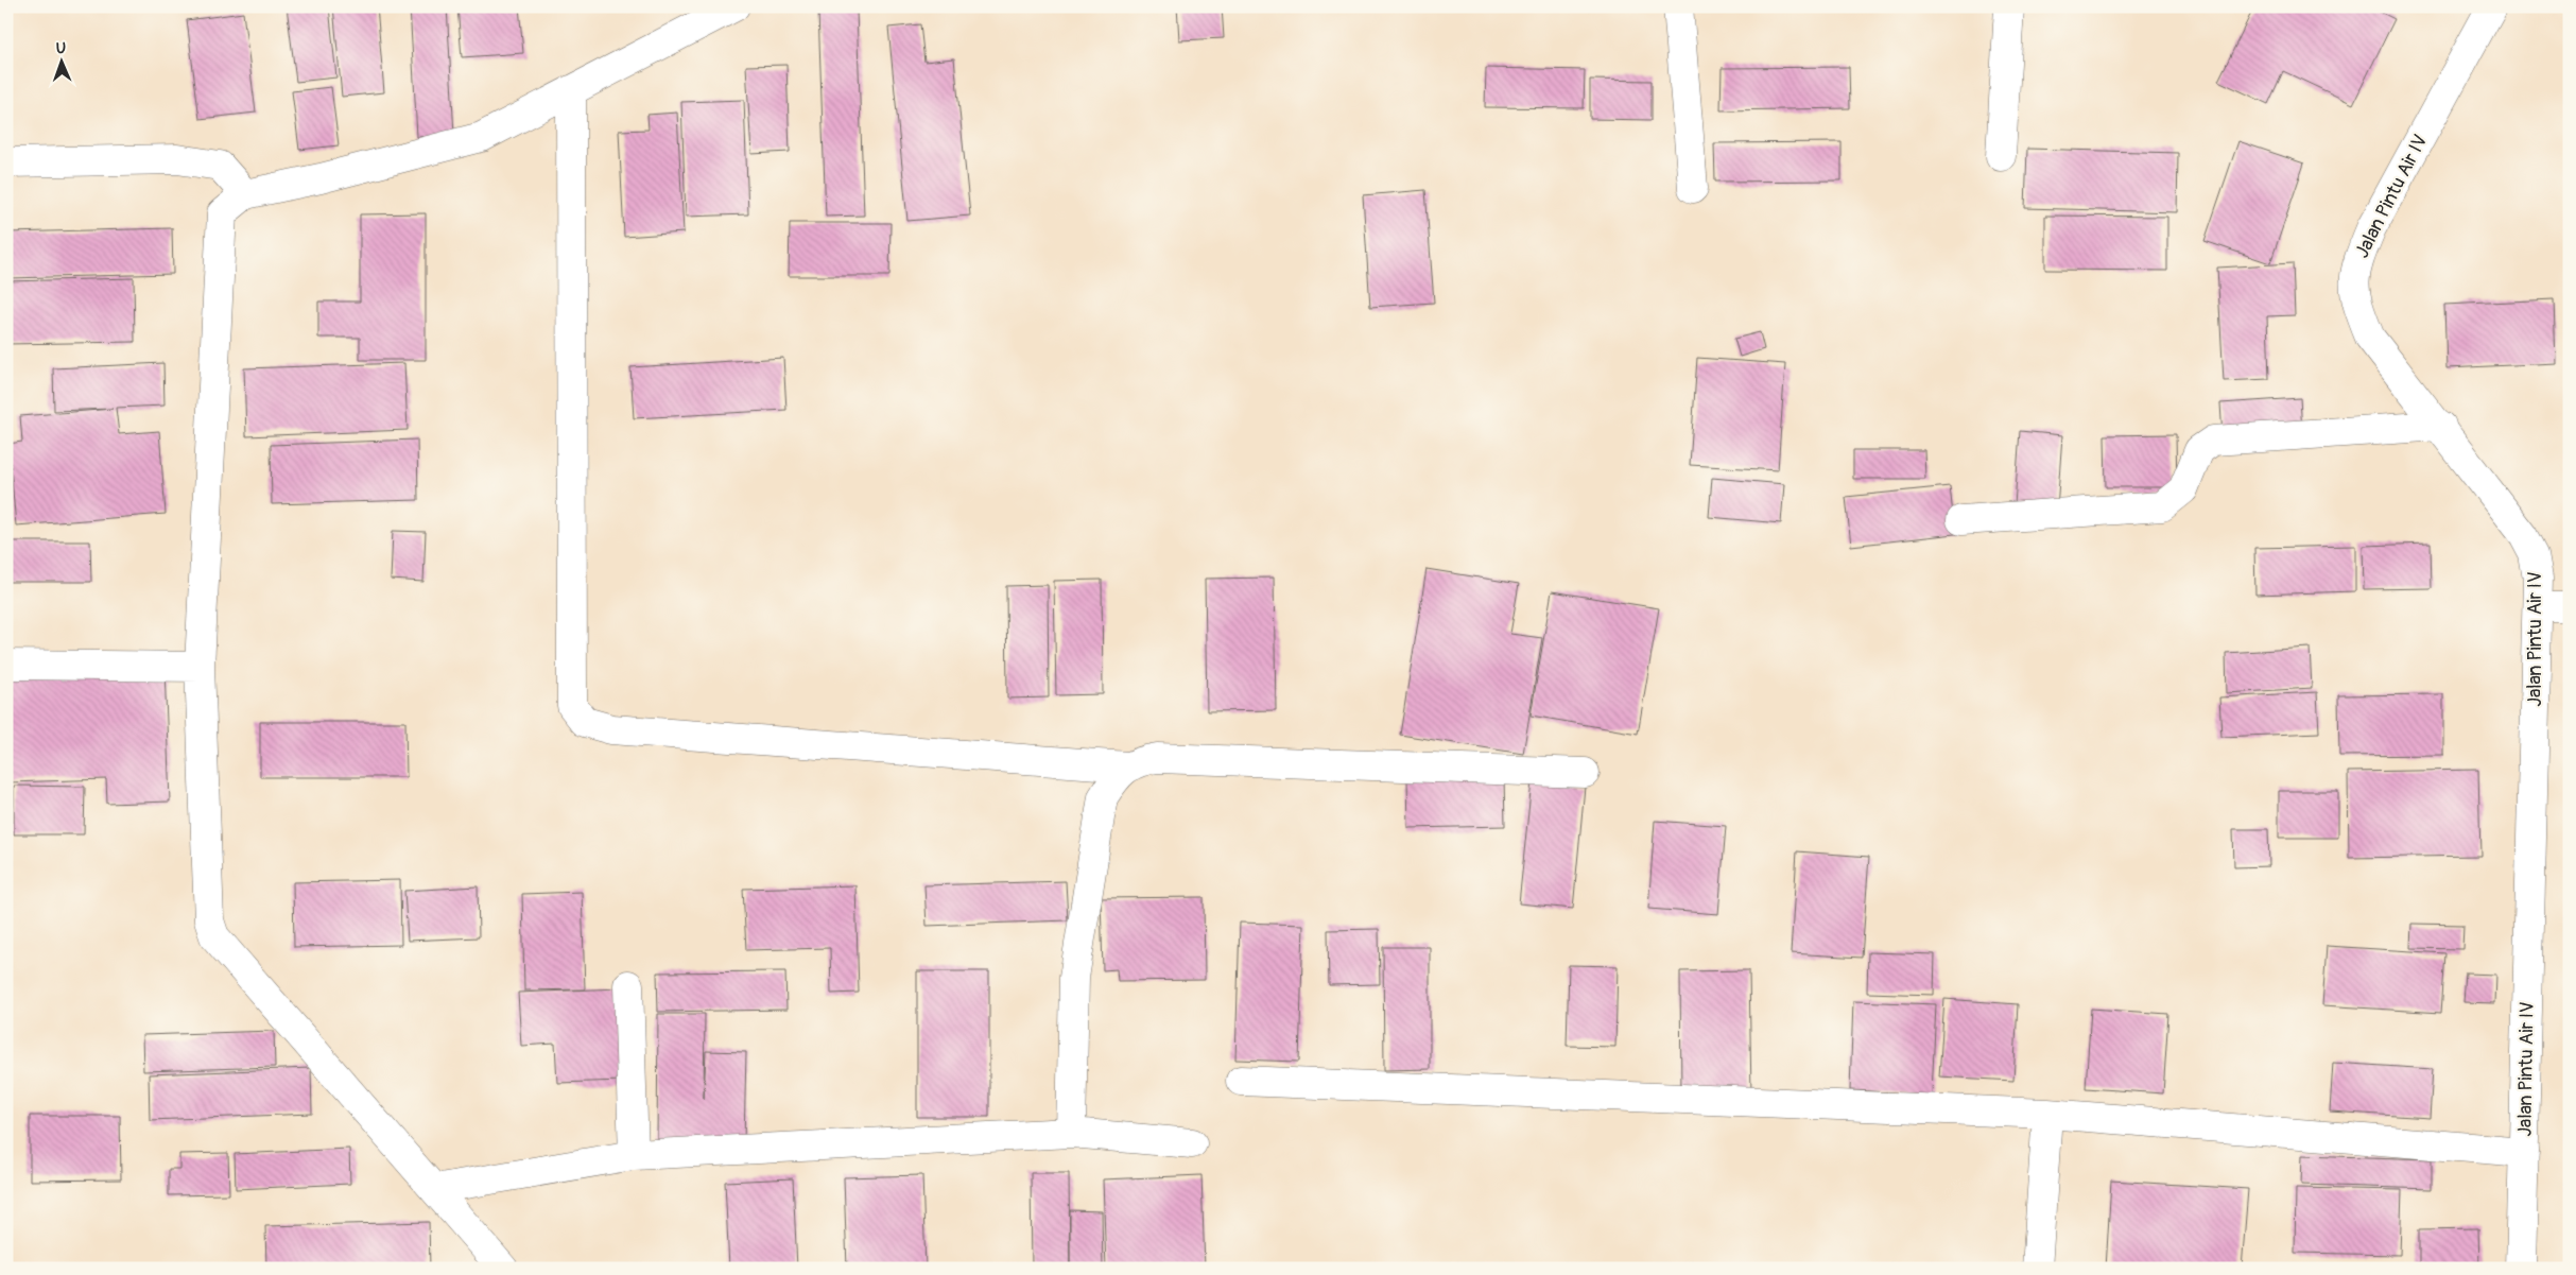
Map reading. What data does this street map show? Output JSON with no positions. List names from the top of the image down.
{
  "streets": {
    "street": ["Jalan Pintu Air IV"]
  },
  "north": "top"
}
